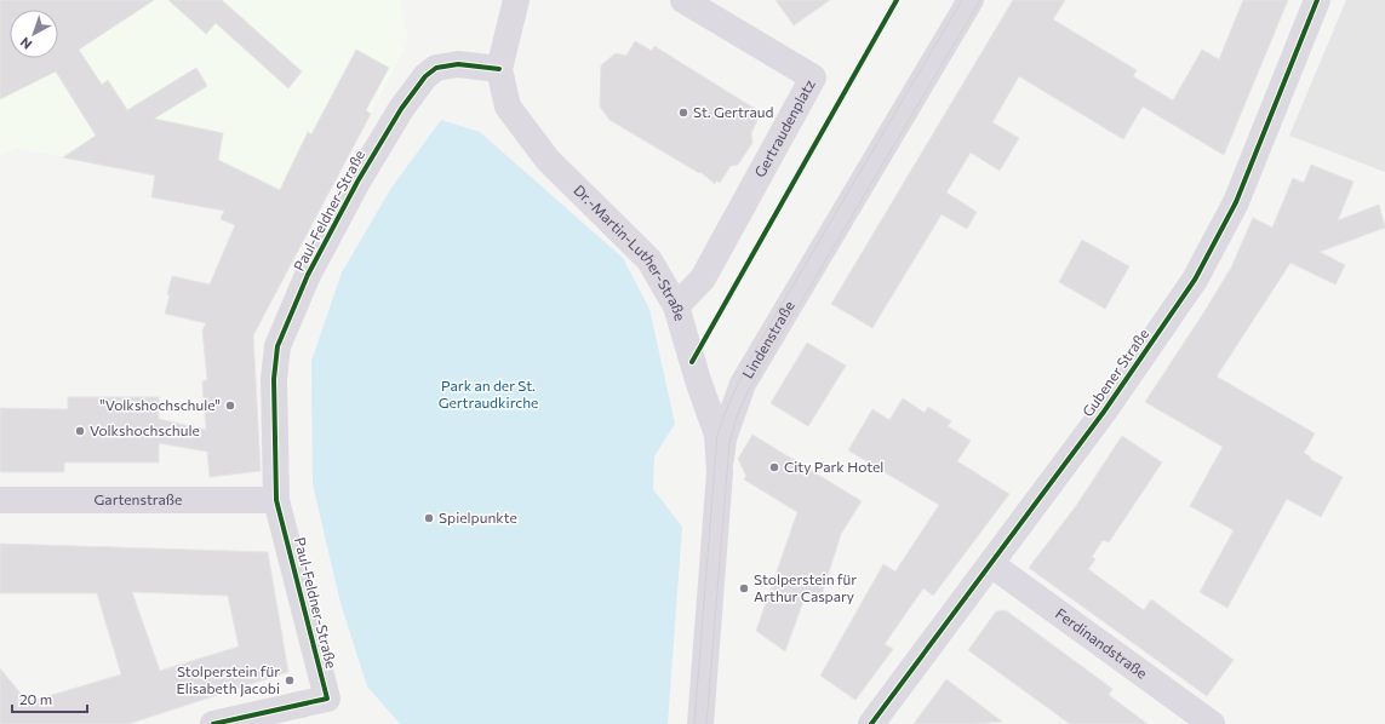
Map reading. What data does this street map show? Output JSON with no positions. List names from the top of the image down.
{
  "streets": {
    "street": [
      "Gertraudenplatz",
      "Paul-Feldner-Straße",
      "Dr.-Martin-Luther-Straße",
      "Lindenstraße",
      "Gubener Straße",
      "Gartenstraße",
      "Ferdinandstraße"
    ]
  },
  "crossings": [
    ["Gertraudenplatz", "Dr.-Martin-Luther-Straße"],
    ["Paul-Feldner-Straße", "Dr.-Martin-Luther-Straße"],
    ["Paul-Feldner-Straße", "Gartenstraße"],
    ["Dr.-Martin-Luther-Straße", "Lindenstraße"],
    ["Gubener Straße", "Ferdinandstraße"]
  ],
  "parks": ["Park an der St. Gertraudkirche"],
  "places": [
    "St. Gertraud",
    "\"Volkshochschule\"",
    "Volkshochschule",
    "City Park Hotel",
    "Spielpunkte",
    "Stolperstein für Arthur Caspary",
    "Stolperstein für Elisabeth Jacobi"
  ],
  "scale_bar": "20 m",
  "north": "bottom left"
}
